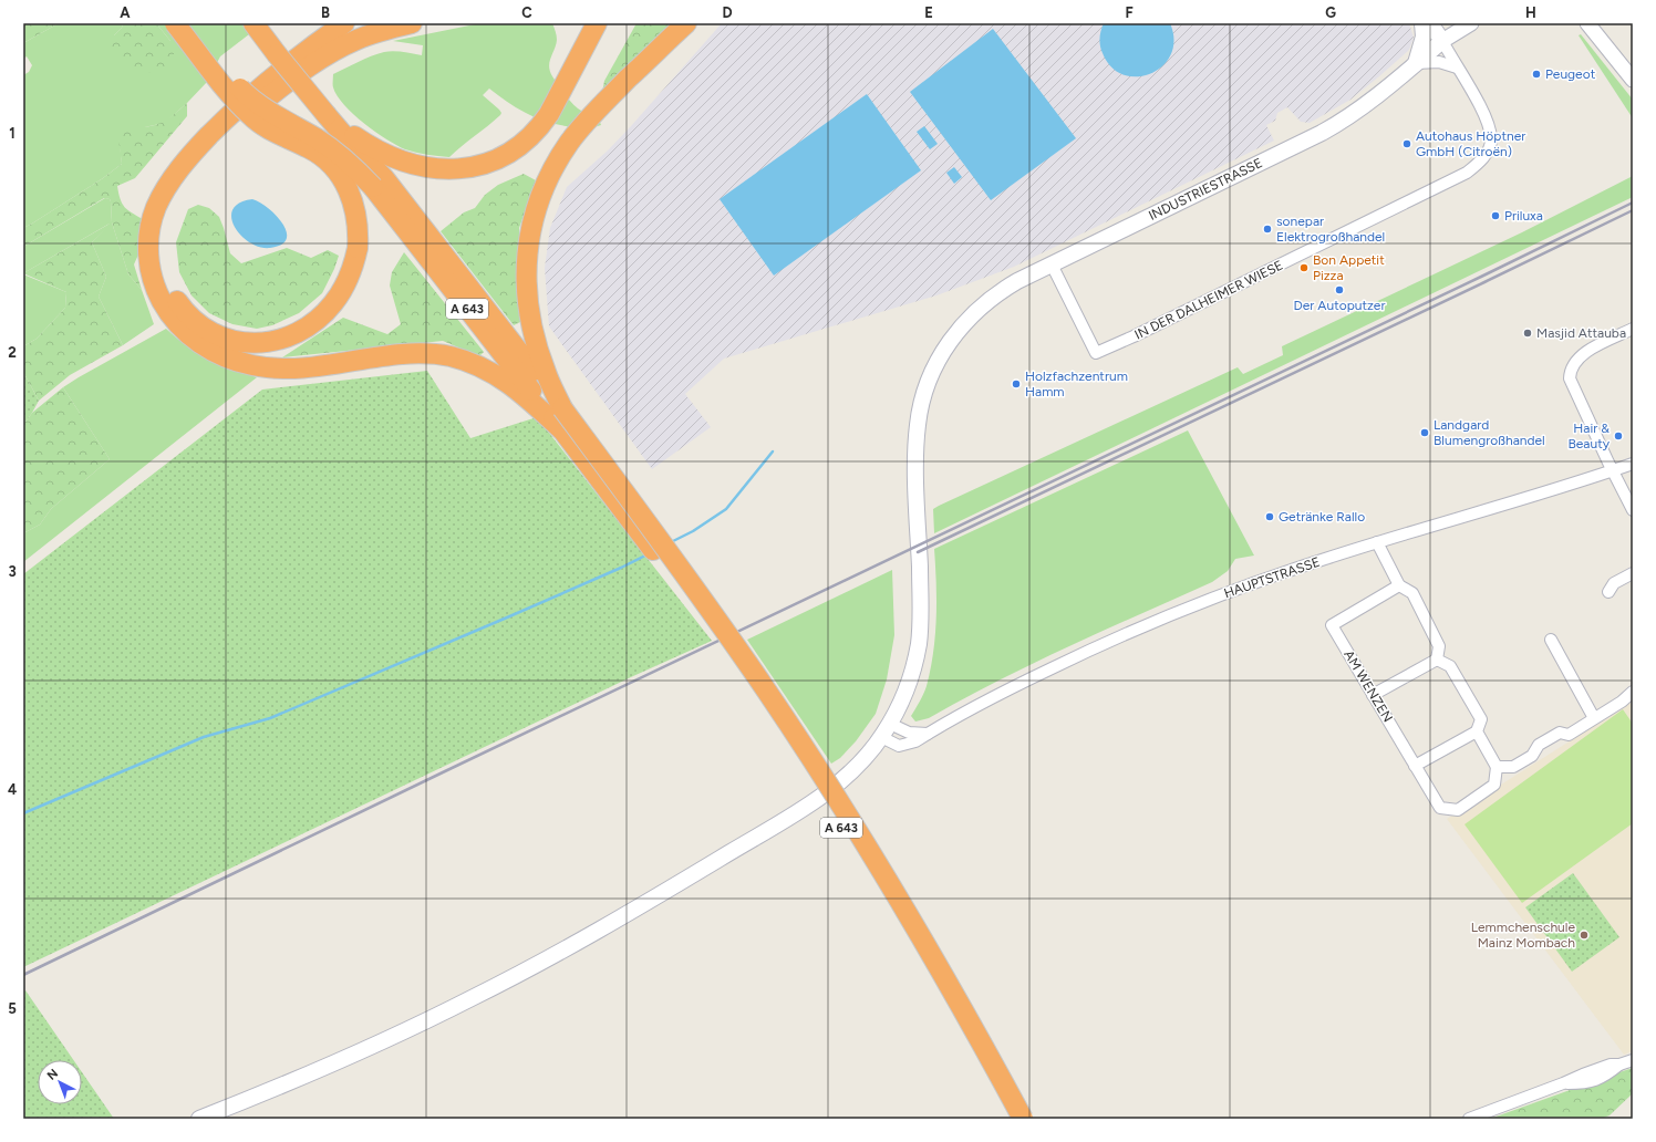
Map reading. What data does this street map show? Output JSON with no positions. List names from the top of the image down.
{
  "streets": {
    "highway": ["A 643"],
    "main road": ["INDUSTRIESTRASSE", "IN DER DALHEIMER WIESE"],
    "street": ["HAUPTSTRASSE", "AM WENZEN"]
  },
  "crossings": [
    ["INDUSTRIESTRASSE", "IN DER DALHEIMER WIESE"],
    ["INDUSTRIESTRASSE", "HAUPTSTRASSE"]
  ],
  "places": [
    "Peugeot",
    "Autohaus Höptner GmbH (Citroën)",
    "Priluxa",
    "sonepar Elektrogroßhandel",
    "Bon Appetit Pizza",
    "Der Autoputzer",
    "Masjid Attauba",
    "Holzfachzentrum Hamm",
    "Landgard Blumengroßhandel",
    "Hair & Beauty",
    "Getränke Rallo",
    "Lemmchenschule Mainz Mombach"
  ],
  "north": "top left",
  "grid": {
    "columns": [
      "A",
      "B",
      "C",
      "D",
      "E",
      "F",
      "G",
      "H"
    ],
    "rows": [
      "1",
      "2",
      "3",
      "4",
      "5"
    ]
  }
}
